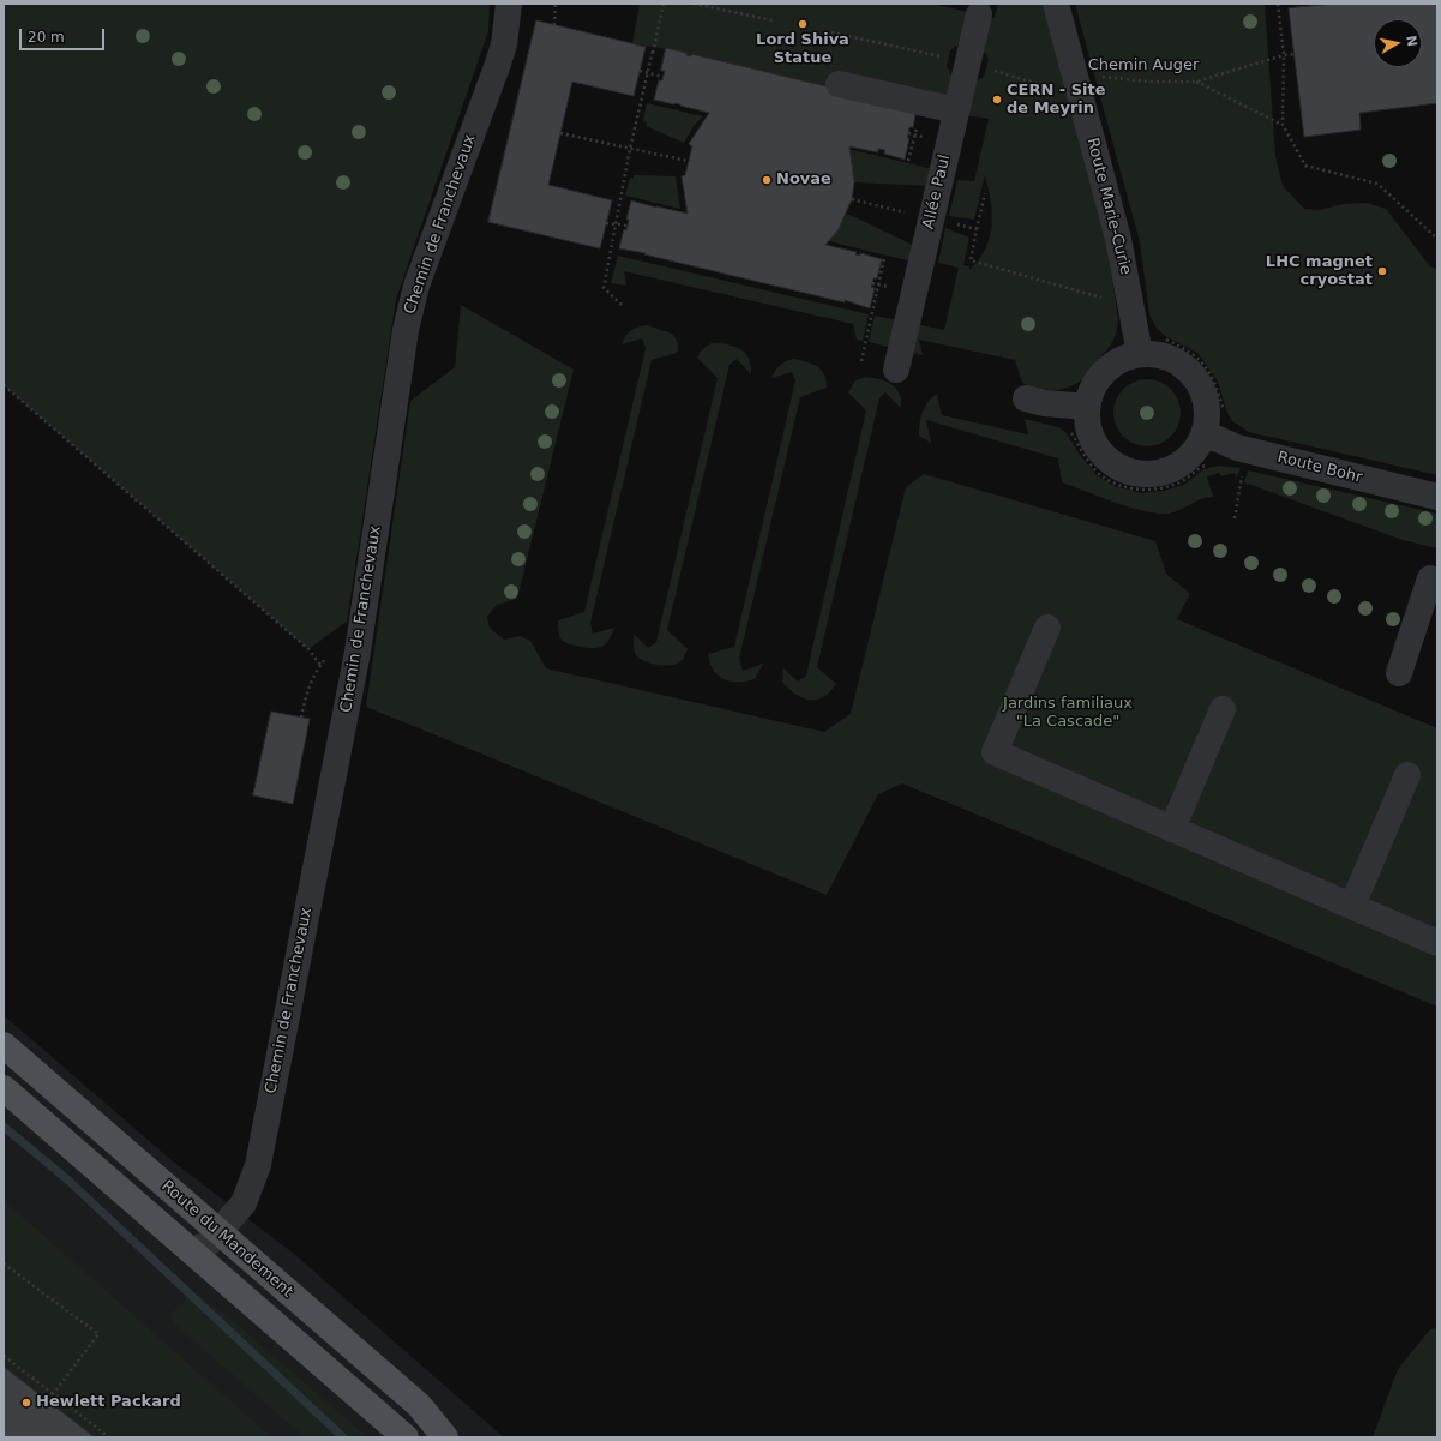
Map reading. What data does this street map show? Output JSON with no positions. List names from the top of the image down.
{
  "streets": {
    "main road": ["Route du Mandement"],
    "street": [
      "Allée Paul",
      "Route Marie-Curie",
      "Chemin de Franchevaux",
      "Route Bohr"
    ],
    "path": ["Chemin Auger"]
  },
  "crossings": [
    ["Chemin Auger", "Allée Paul"],
    ["Chemin Auger", "Route Marie-Curie"],
    ["Route Marie-Curie", "Route Bohr"],
    ["Chemin de Franchevaux", "Route du Mandement"]
  ],
  "parks": ["Jardins familiaux \"La Cascade\""],
  "places": [
    "Lord Shiva Statue",
    "CERN - Site de Meyrin",
    "Novae",
    "LHC magnet cryostat",
    "Hewlett Packard"
  ],
  "scale_bar": "20 m",
  "north": "right"
}
